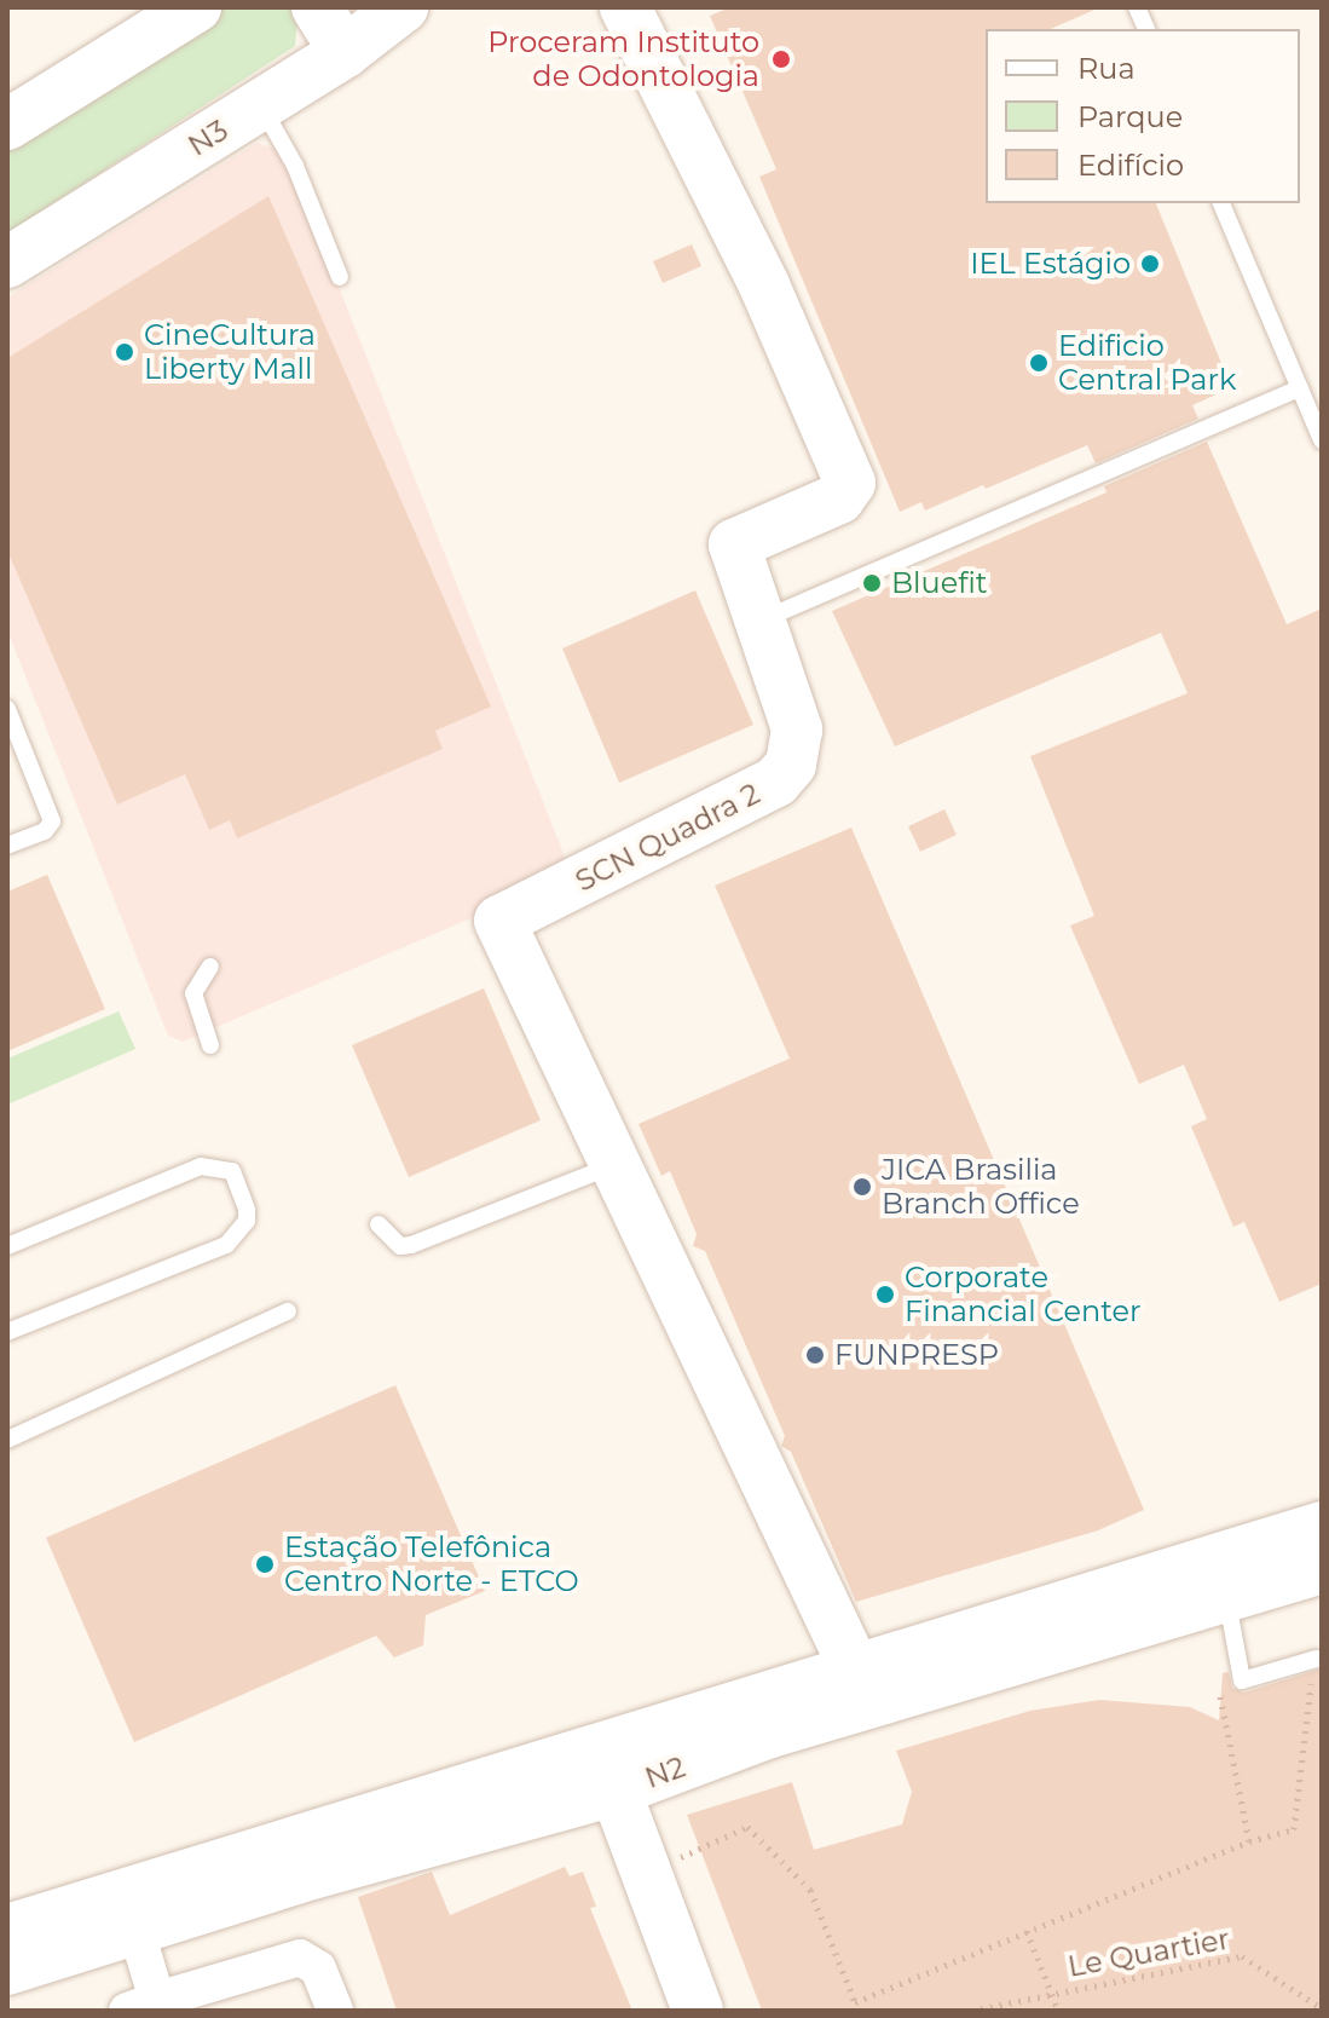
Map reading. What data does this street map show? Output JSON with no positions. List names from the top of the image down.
{
  "streets": {
    "main road": ["N3", "SCN Quadra 2", "N2"],
    "path": ["Le Quartier"]
  },
  "crossings": [
    ["SCN Quadra 2", "N2"]
  ],
  "places": [
    "Proceram Instituto de Odontologia",
    "IEL Estágio",
    "CineCultura Liberty Mall",
    "Edificio Central Park",
    "Bluefit",
    "JICA Brasilia Branch Office",
    "Corporate Financial Center",
    "FUNPRESP",
    "Estação Telefônica Centro Norte - ETCO"
  ],
  "legend": ["Rua", "Parque", "Edifício"]
}
